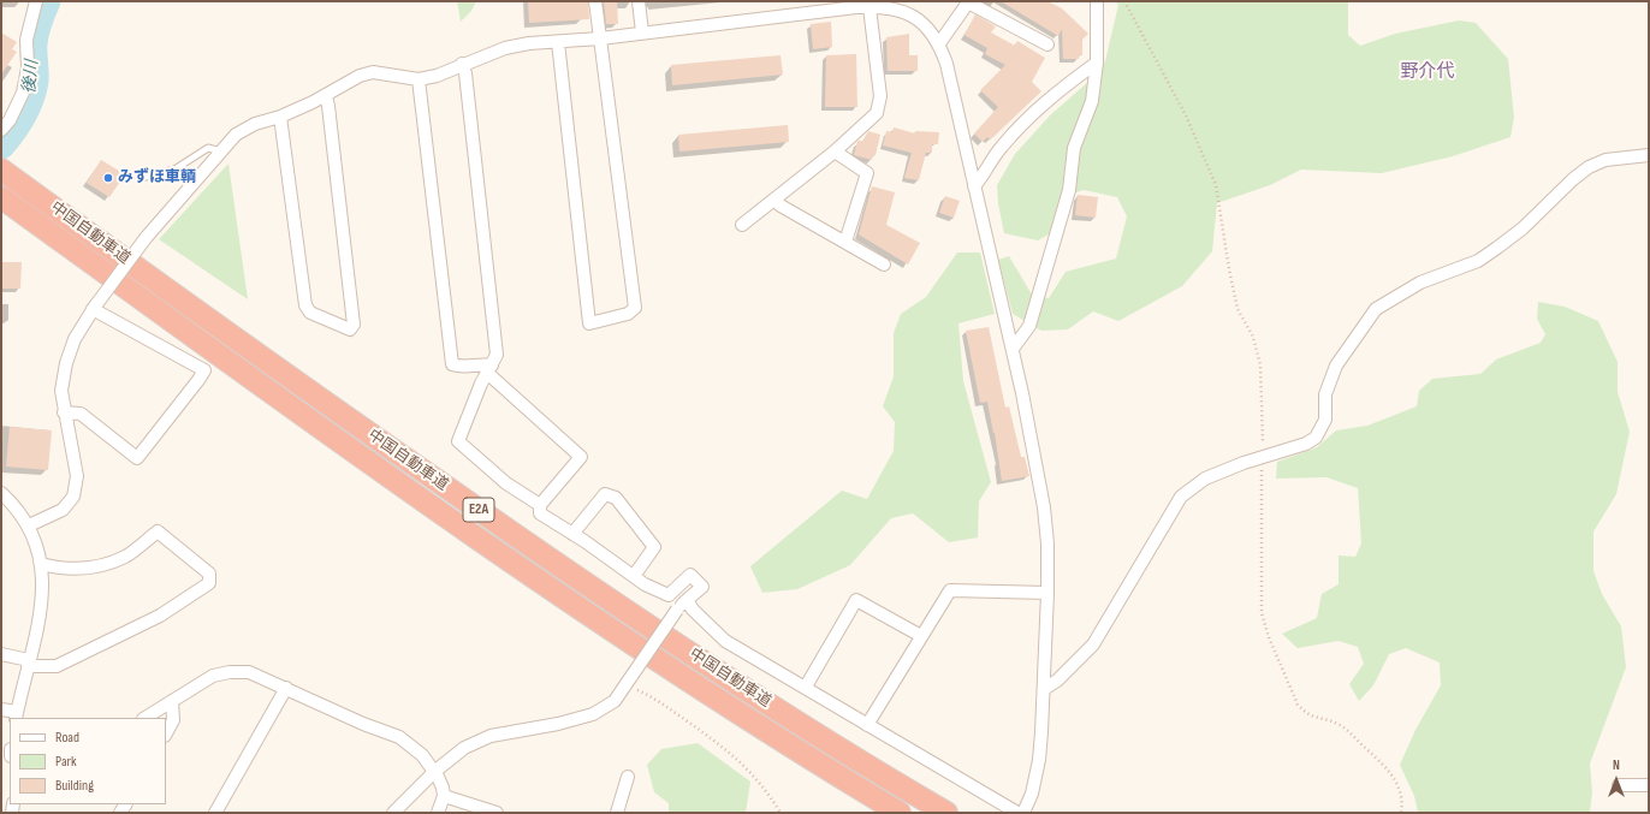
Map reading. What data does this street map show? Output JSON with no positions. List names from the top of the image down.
{
  "streets": {
    "highway": ["中国自動車道", "E2A"]
  },
  "districts": ["野介代"],
  "water": ["後川"],
  "places": ["みずほ車輌"],
  "legend": ["Road", "Park", "Building"],
  "north": "top"
}
